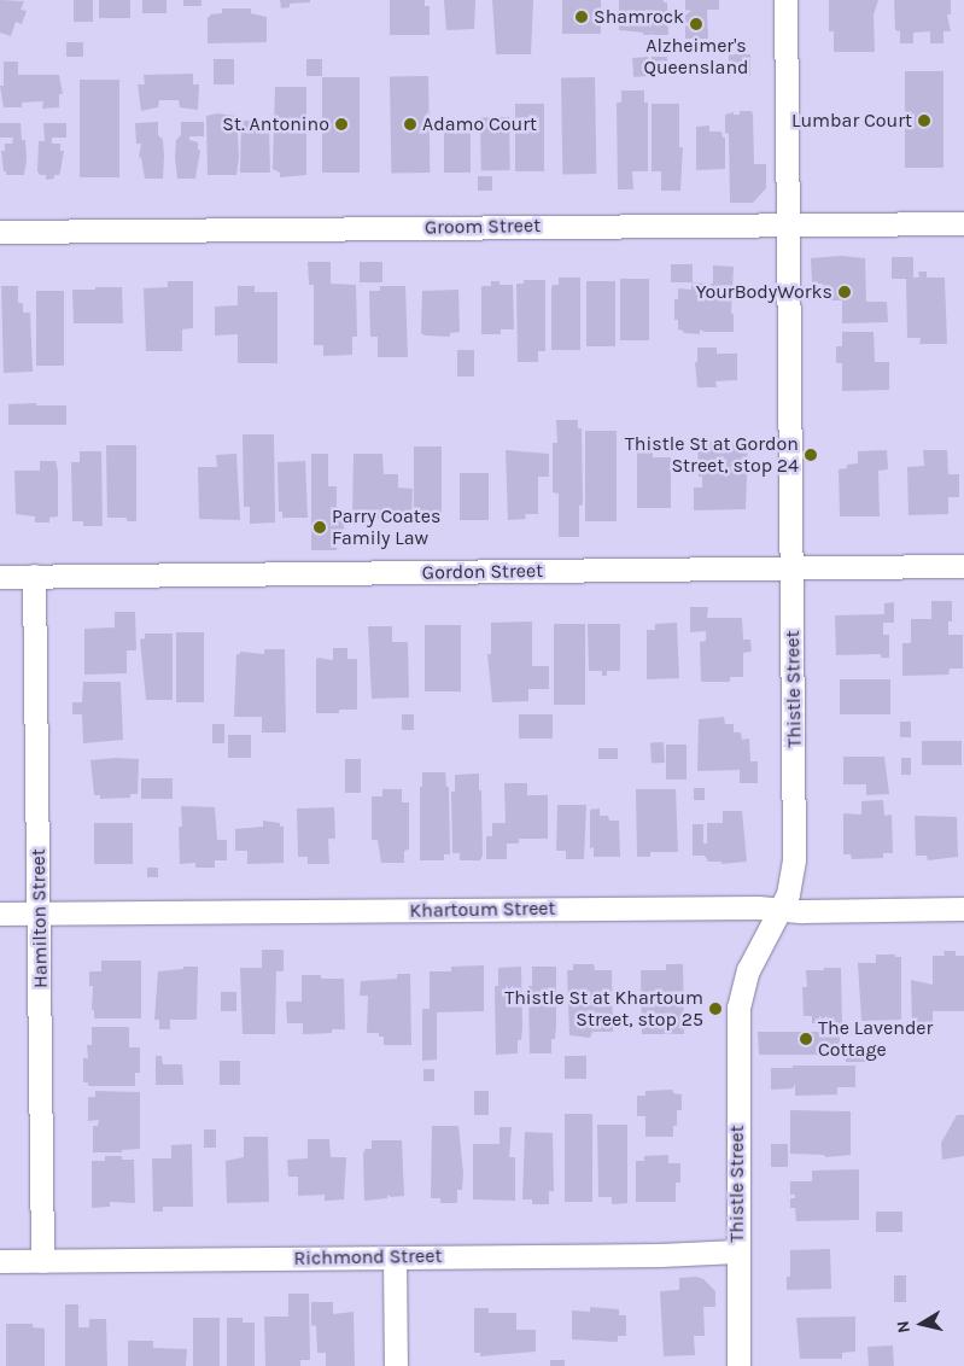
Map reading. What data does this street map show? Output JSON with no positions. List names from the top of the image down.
{
  "streets": {
    "street": [
      "Groom Street",
      "Gordon Street",
      "Thistle Street",
      "Khartoum Street",
      "Hamilton Street",
      "Richmond Street"
    ]
  },
  "crossings": [
    ["Groom Street", "Thistle Street"],
    ["Gordon Street", "Thistle Street"],
    ["Gordon Street", "Hamilton Street"],
    ["Thistle Street", "Khartoum Street"],
    ["Thistle Street", "Richmond Street"],
    ["Khartoum Street", "Hamilton Street"],
    ["Hamilton Street", "Richmond Street"]
  ],
  "places": [
    "Shamrock",
    "Alzheimer's Queensland",
    "Lumbar Court",
    "St. Antonino",
    "Adamo Court",
    "YourBodyWorks",
    "Thistle St at Gordon Street, stop 24",
    "Parry Coates Family Law",
    "Thistle St at Khartoum Street, stop 25",
    "The Lavender Cottage"
  ],
  "north": "left"
}
